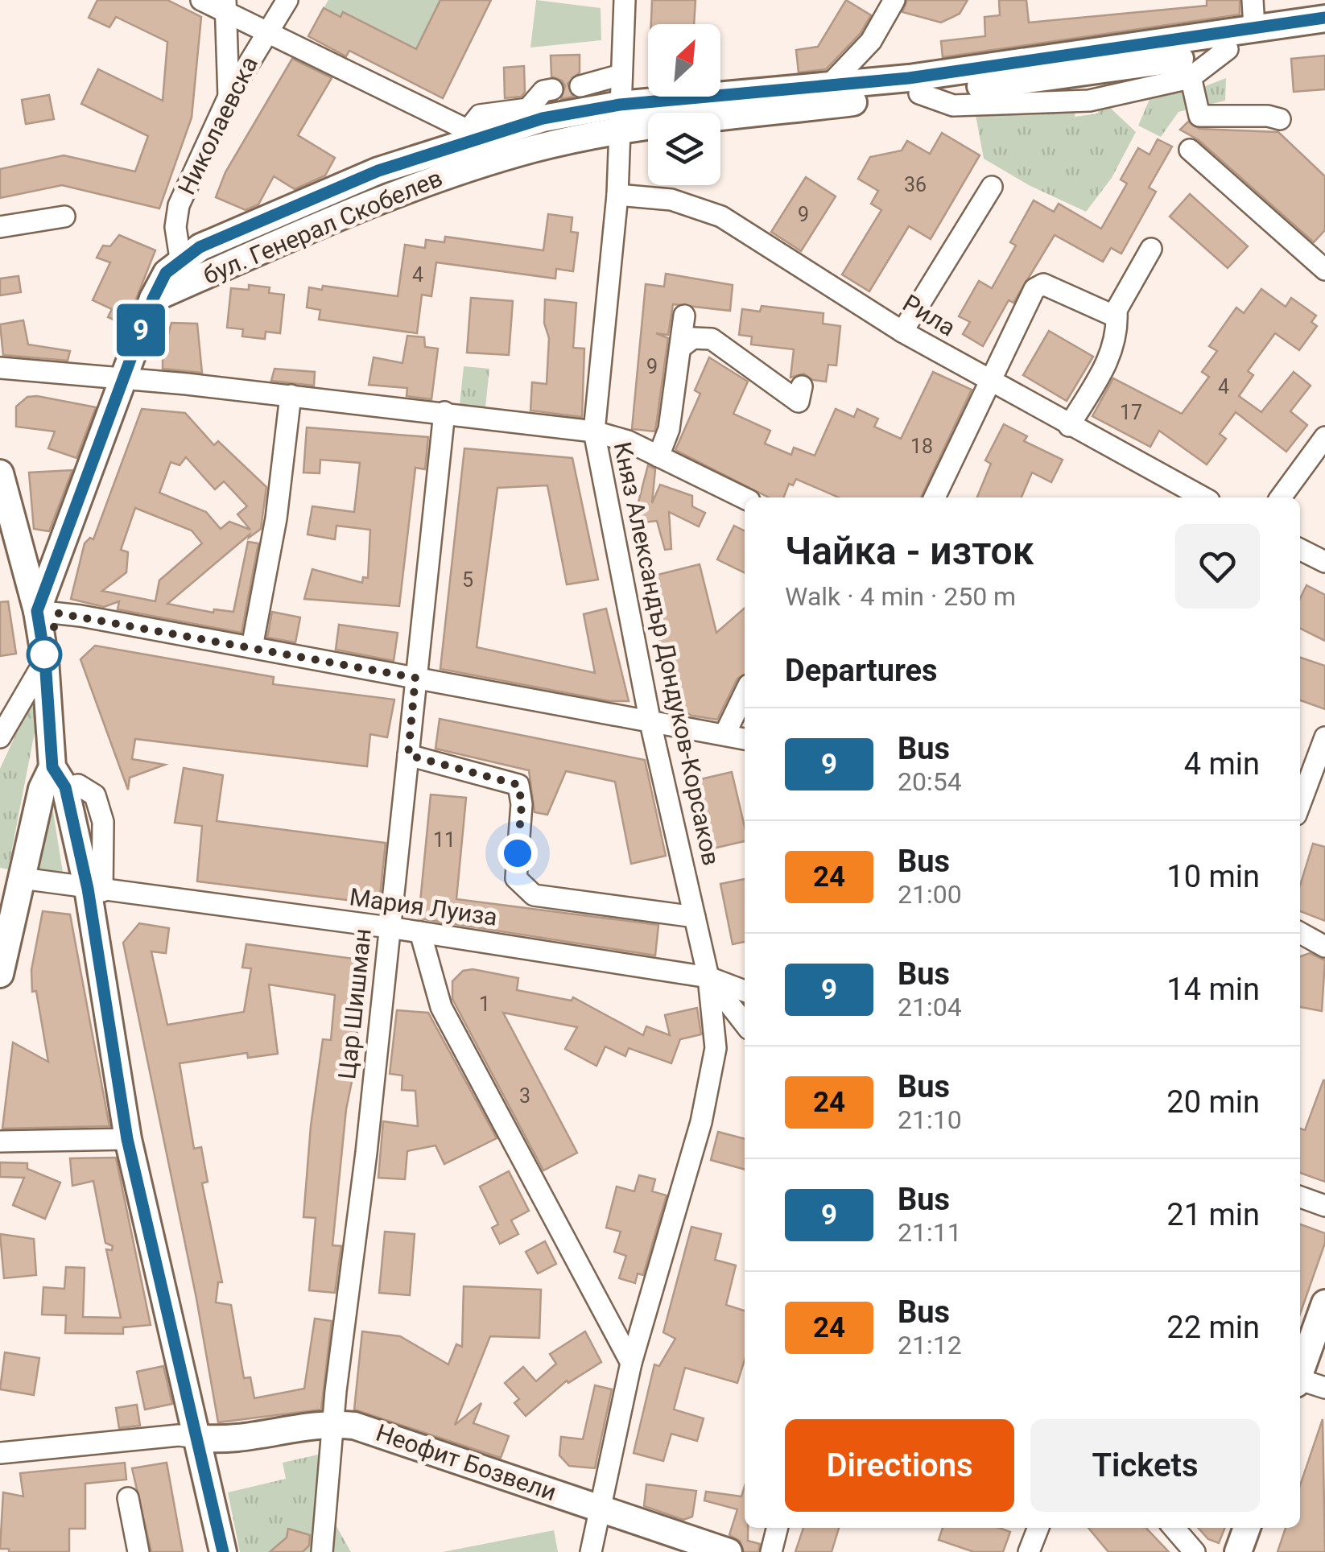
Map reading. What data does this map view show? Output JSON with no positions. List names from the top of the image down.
{
  "streets": {
    "main road": ["бул. Генерал Скобелев", "Неофит Бозвели"],
    "street": [
      "Николаевска",
      "Рила",
      "Княз Александър Дондуков-Корсаков",
      "Мария Луиза",
      "Цар Шишман"
    ]
  },
  "crossings": [
    ["Николаевска", "бул. Генерал Скобелев"],
    ["бул. Генерал Скобелев", "Княз Александър Дондуков-Корсаков"],
    ["Рила", "Княз Александър Дондуков-Корсаков"],
    ["Княз Александър Дондуков-Корсаков", "Мария Луиза"],
    ["Княз Александър Дондуков-Корсаков", "Неофит Бозвели"],
    ["Мария Луиза", "Цар Шишман"],
    ["Цар Шишман", "Неофит Бозвели"]
  ],
  "lines": ["bus line 9"],
  "house_numbers": [
    "36",
    "9",
    "4",
    "9",
    "4",
    "17",
    "18",
    "5",
    "11",
    "1",
    "3"
  ],
  "north": "top right",
  "page": {
    "on_map": "9",
    "heading": [
      ["Чайка - изток", "Walk · 4 min · 250 m"],
      "Departures"
    ],
    "list": [
      {
        "mark": "9",
        "name": "Bus",
        "note": "20:54",
        "value": "4 min"
      },
      {
        "mark": "24",
        "name": "Bus",
        "note": "21:00",
        "value": "10 min"
      },
      {
        "mark": "9",
        "name": "Bus",
        "note": "21:04",
        "value": "14 min"
      },
      {
        "mark": "24",
        "name": "Bus",
        "note": "21:10",
        "value": "20 min"
      },
      {
        "mark": "9",
        "name": "Bus",
        "note": "21:11",
        "value": "21 min"
      },
      {
        "mark": "24",
        "name": "Bus",
        "note": "21:12",
        "value": "22 min"
      }
    ],
    "buttons": ["Directions", "Tickets"]
  }
}
